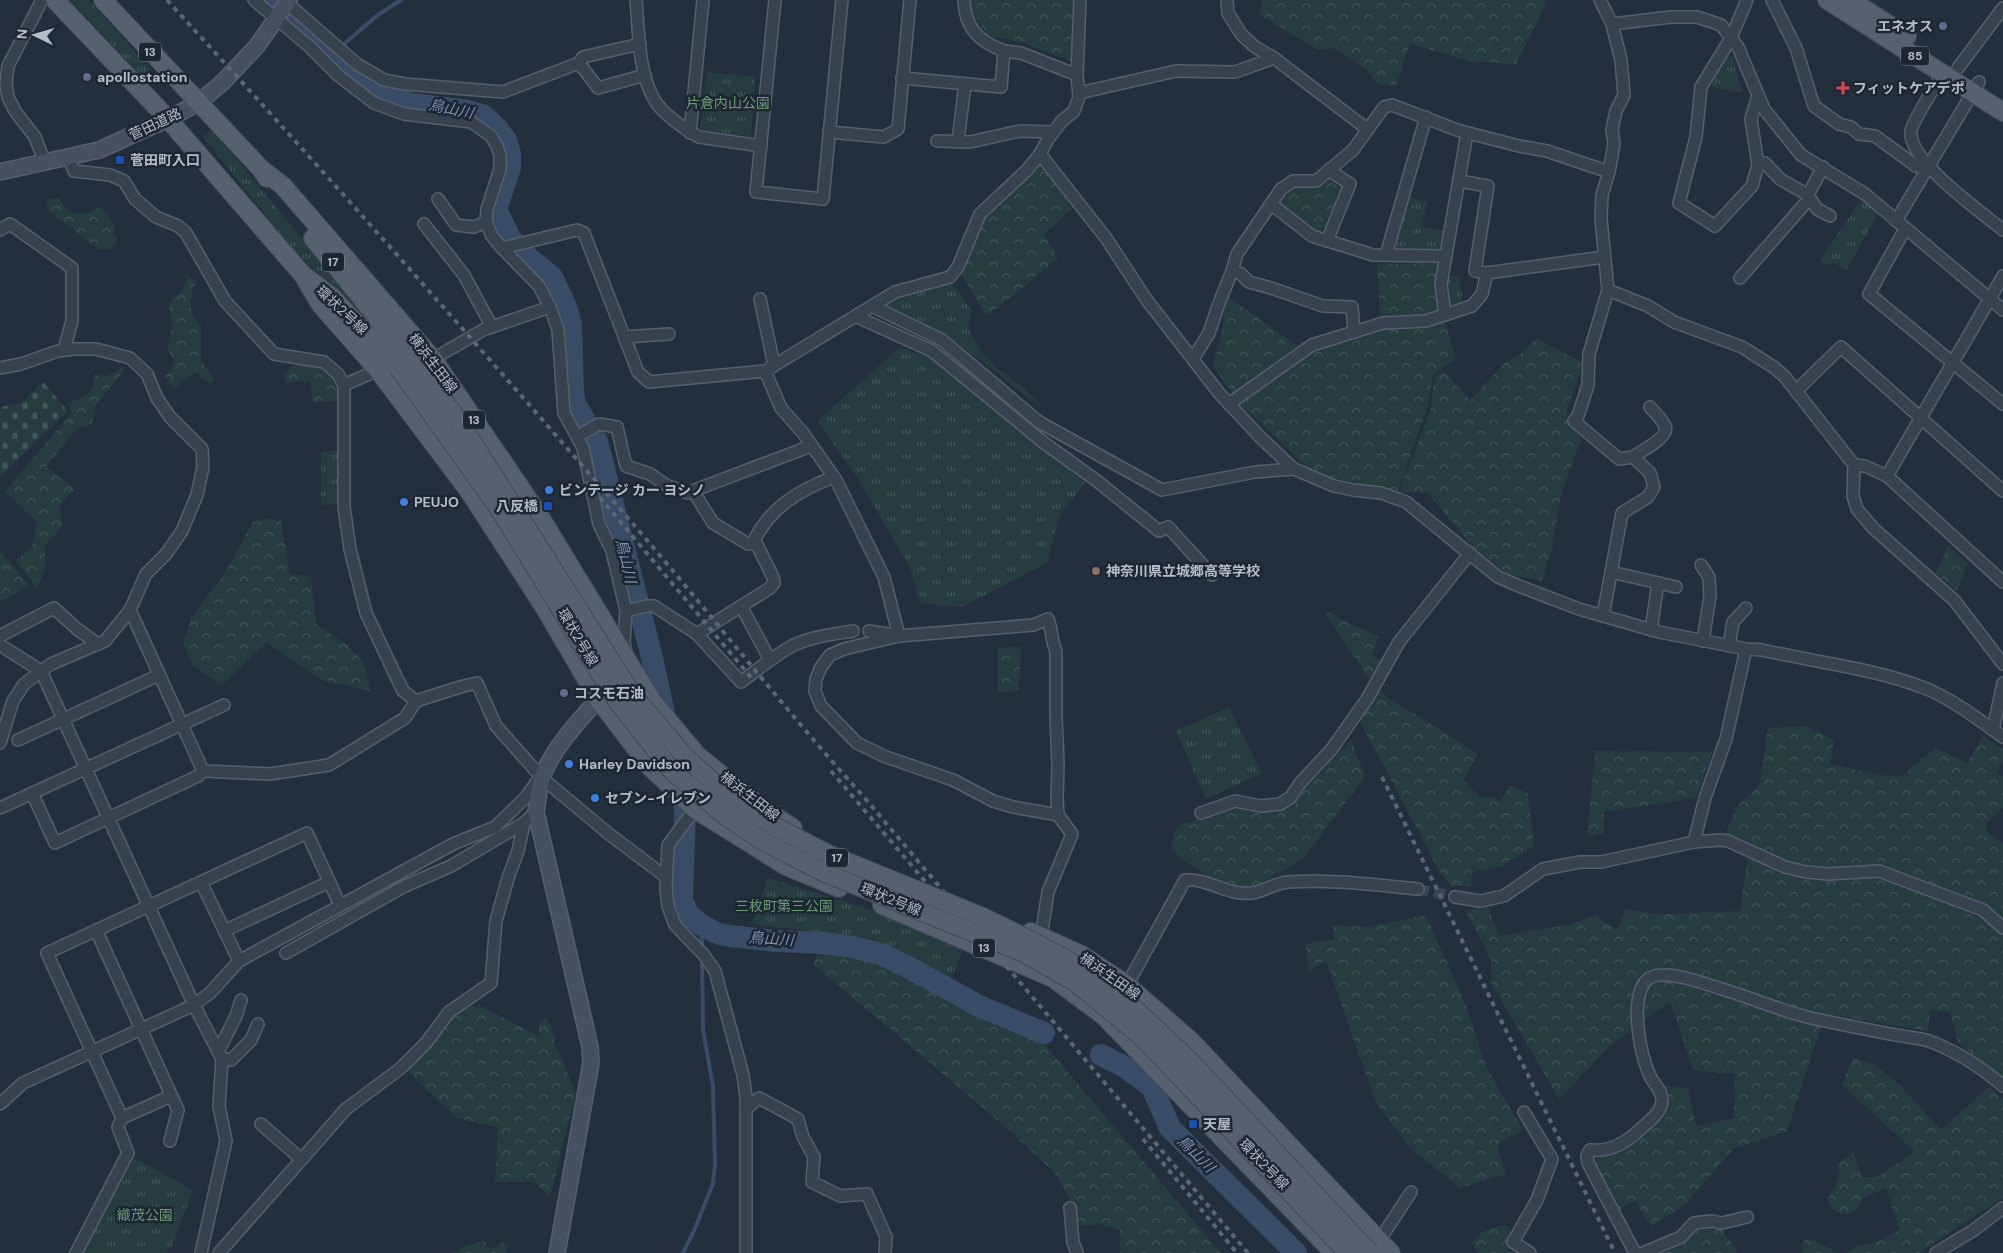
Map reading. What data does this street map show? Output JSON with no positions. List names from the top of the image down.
{
  "streets": {
    "main road": [
      "13",
      "85",
      "17",
      "環状2号線",
      "横浜生田線"
    ],
    "street": ["菅田道路"]
  },
  "crossings": [
    ["13", "環状2号線"],
    ["菅田道路", "環状2号線"],
    ["環状2号線", "横浜生田線"]
  ],
  "water": ["鳥山川"],
  "parks": ["片倉内山公園", "三枚町第三公園", "織茂公園"],
  "places": {
    "other": [
      "エネオス",
      "apollostation",
      "ビンテージ カー ヨシノ",
      "PEUJO",
      "神奈川県立城郷高等学校",
      "コスモ石油",
      "Harley Davidson",
      "セブン-イレブン"
    ],
    "health": ["フィットケアデポ"],
    "transit": ["菅田町入口", "八反橋", "天屋"]
  },
  "north": "left"
}
